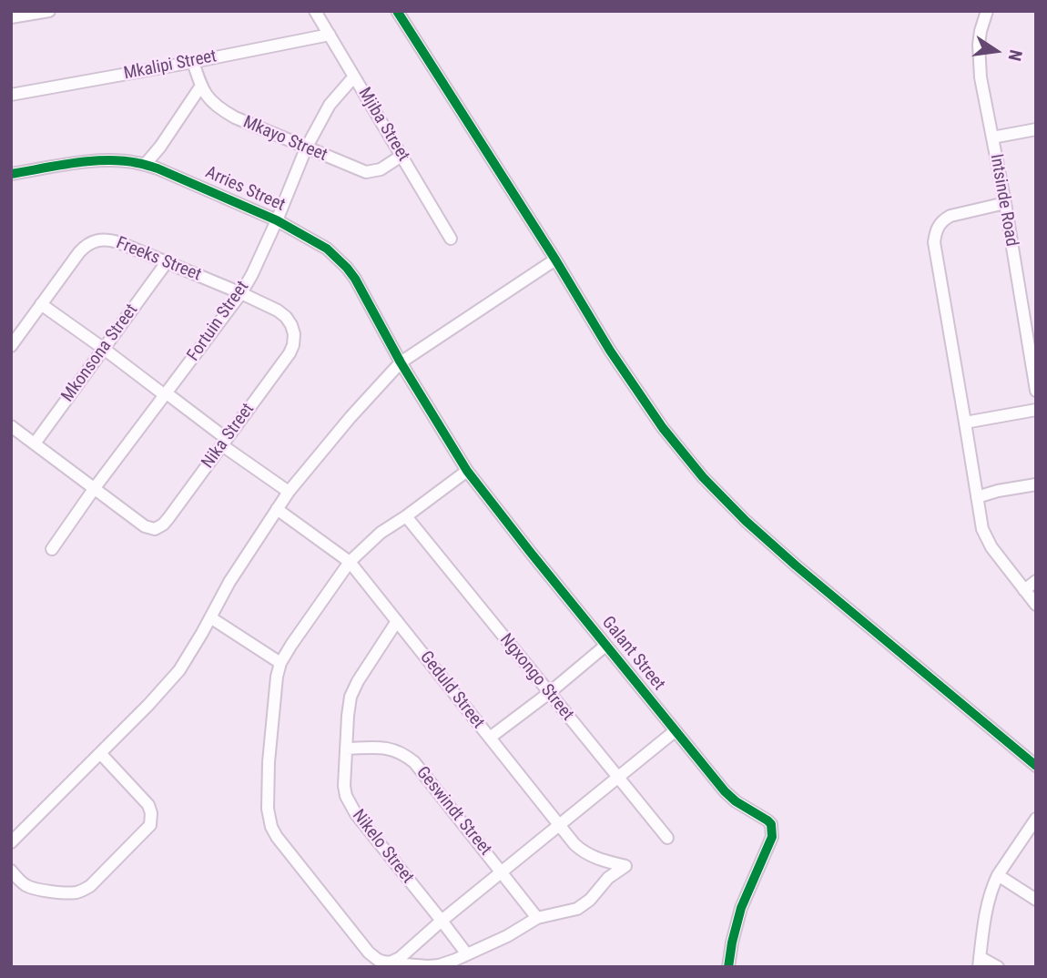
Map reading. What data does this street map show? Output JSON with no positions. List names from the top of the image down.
{
  "streets": {
    "street": [
      "Mkalipi Street",
      "Mjiba Street",
      "Mkayo Street",
      "Arries Street",
      "Intsinde Road",
      "Freeks Street",
      "Fortuin Street",
      "Mkonsona Street",
      "Nika Street",
      "Galant Street",
      "Ngxongo Street",
      "Geduld Street",
      "Geswindt Street",
      "Nikelo Street"
    ]
  },
  "crossings": [
    ["Mkalipi Street", "Mjiba Street"],
    ["Mkalipi Street", "Mkayo Street"],
    ["Mjiba Street", "Mkayo Street"],
    ["Mjiba Street", "Fortuin Street"],
    ["Mkayo Street", "Fortuin Street"],
    ["Arries Street", "Fortuin Street"],
    ["Arries Street", "Galant Street"],
    ["Freeks Street", "Fortuin Street"],
    ["Freeks Street", "Mkonsona Street"],
    ["Freeks Street", "Nika Street"],
    ["Fortuin Street", "Nika Street"],
    ["Geduld Street", "Geswindt Street"],
    ["Geduld Street", "Nikelo Street"],
    ["Geswindt Street", "Nikelo Street"]
  ],
  "north": "right"
}
